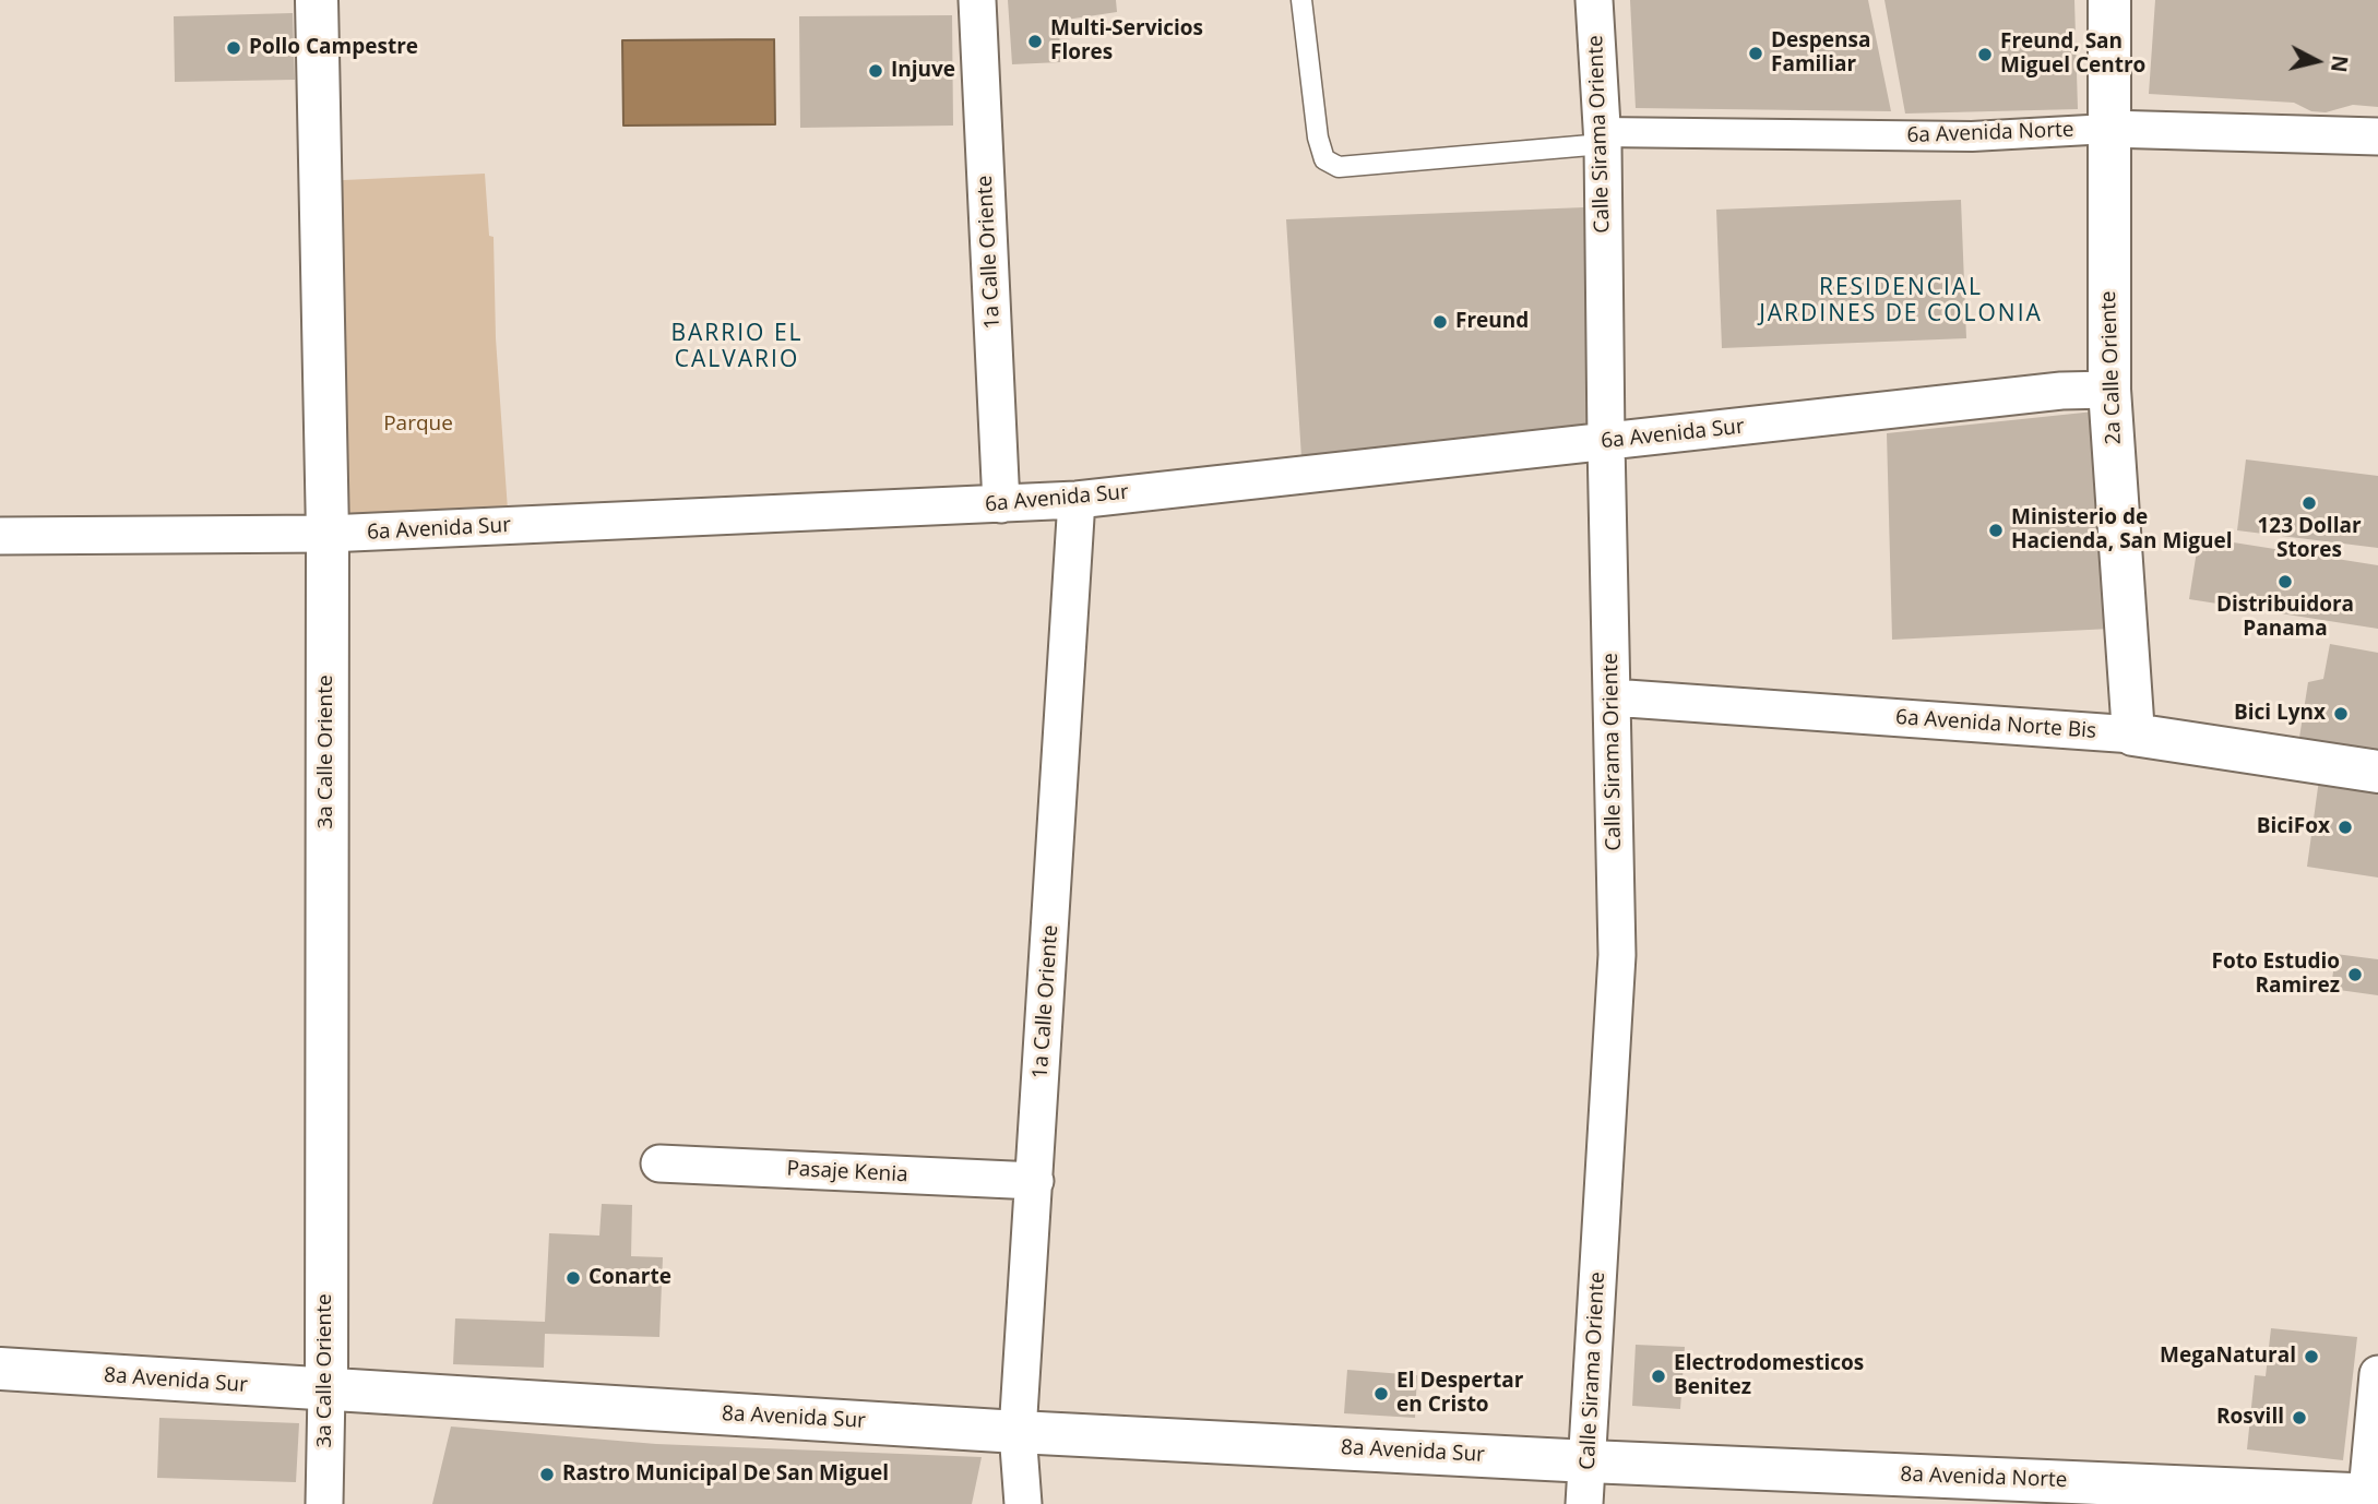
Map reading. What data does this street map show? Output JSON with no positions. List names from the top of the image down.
{
  "streets": {
    "street": [
      "6a Avenida Norte",
      "Calle Sirama Oriente",
      "1a Calle Oriente",
      "2a Calle Oriente",
      "6a Avenida Sur",
      "6a Avenida Norte Bis",
      "3a Calle Oriente",
      "Pasaje Kenia",
      "8a Avenida Sur",
      "8a Avenida Norte"
    ]
  },
  "crossings": [
    ["6a Avenida Norte", "Calle Sirama Oriente"],
    ["6a Avenida Norte", "2a Calle Oriente"],
    ["Calle Sirama Oriente", "6a Avenida Sur"],
    ["Calle Sirama Oriente", "6a Avenida Norte Bis"],
    ["Calle Sirama Oriente", "8a Avenida Sur"],
    ["Calle Sirama Oriente", "8a Avenida Norte"],
    ["1a Calle Oriente", "6a Avenida Sur"],
    ["1a Calle Oriente", "Pasaje Kenia"],
    ["1a Calle Oriente", "8a Avenida Sur"],
    ["2a Calle Oriente", "6a Avenida Sur"],
    ["2a Calle Oriente", "6a Avenida Norte Bis"],
    ["6a Avenida Sur", "3a Calle Oriente"],
    ["3a Calle Oriente", "8a Avenida Sur"],
    ["8a Avenida Sur", "8a Avenida Norte"]
  ],
  "districts": ["RESIDENCIAL JARDINES DE COLONIA", "BARRIO EL CALVARIO"],
  "parks": ["Parque"],
  "places": [
    "Multi-Servicios Flores",
    "Pollo Campestre",
    "Despensa Familiar",
    "Freund, San Miguel Centro",
    "Injuve",
    "Freund",
    "123 Dollar Stores",
    "Ministerio de Hacienda, San Miguel",
    "Distribuidora Panama",
    "Bici Lynx",
    "BiciFox",
    "Foto Estudio Ramirez",
    "Conarte",
    "MegaNatural",
    "Electrodomesticos Benitez",
    "El Despertar en Cristo",
    "Rosvill",
    "Rastro Municipal De San Miguel"
  ],
  "north": "right"
}
